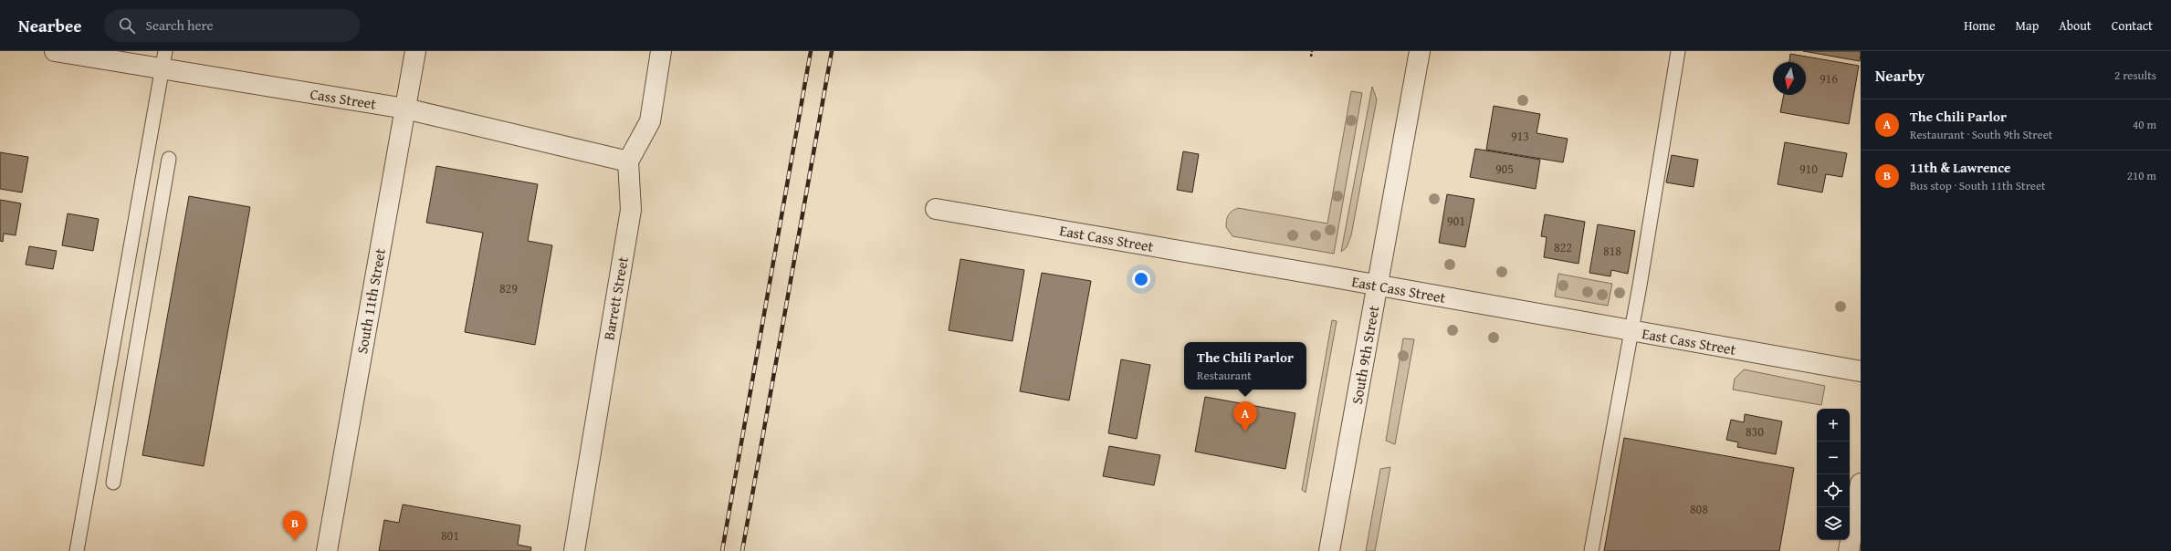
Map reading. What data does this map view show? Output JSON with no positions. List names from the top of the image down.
{
  "streets": {
    "street": [
      "Cass Street",
      "East Cass Street",
      "Barrett Street",
      "South 11th Street",
      "South 9th Street"
    ]
  },
  "crossings": [
    ["Cass Street", "Barrett Street"],
    ["Cass Street", "South 11th Street"],
    ["East Cass Street", "South 9th Street"]
  ],
  "house_numbers": [
    "916",
    "913",
    "905",
    "910",
    "901",
    "822",
    "818",
    "829",
    "830",
    "808",
    "801"
  ],
  "north": "bottom",
  "page": {
    "header": "Nearbee",
    "search": "Search here",
    "nav": [
      "Home",
      "Map",
      "About",
      "Contact"
    ],
    "heading": ["Nearby", "2 results"],
    "list": [
      {
        "mark": "A",
        "name": "The Chili Parlor",
        "note": "Restaurant · South 9th Street",
        "value": "40 m"
      },
      {
        "mark": "B",
        "name": "11th & Lawrence",
        "note": "Bus stop · South 11th Street",
        "value": "210 m"
      }
    ],
    "popup": ["The Chili Parlor", "Restaurant"],
    "pins": ["A", "B"],
    "map_buttons": ["+", "−"]
  }
}
